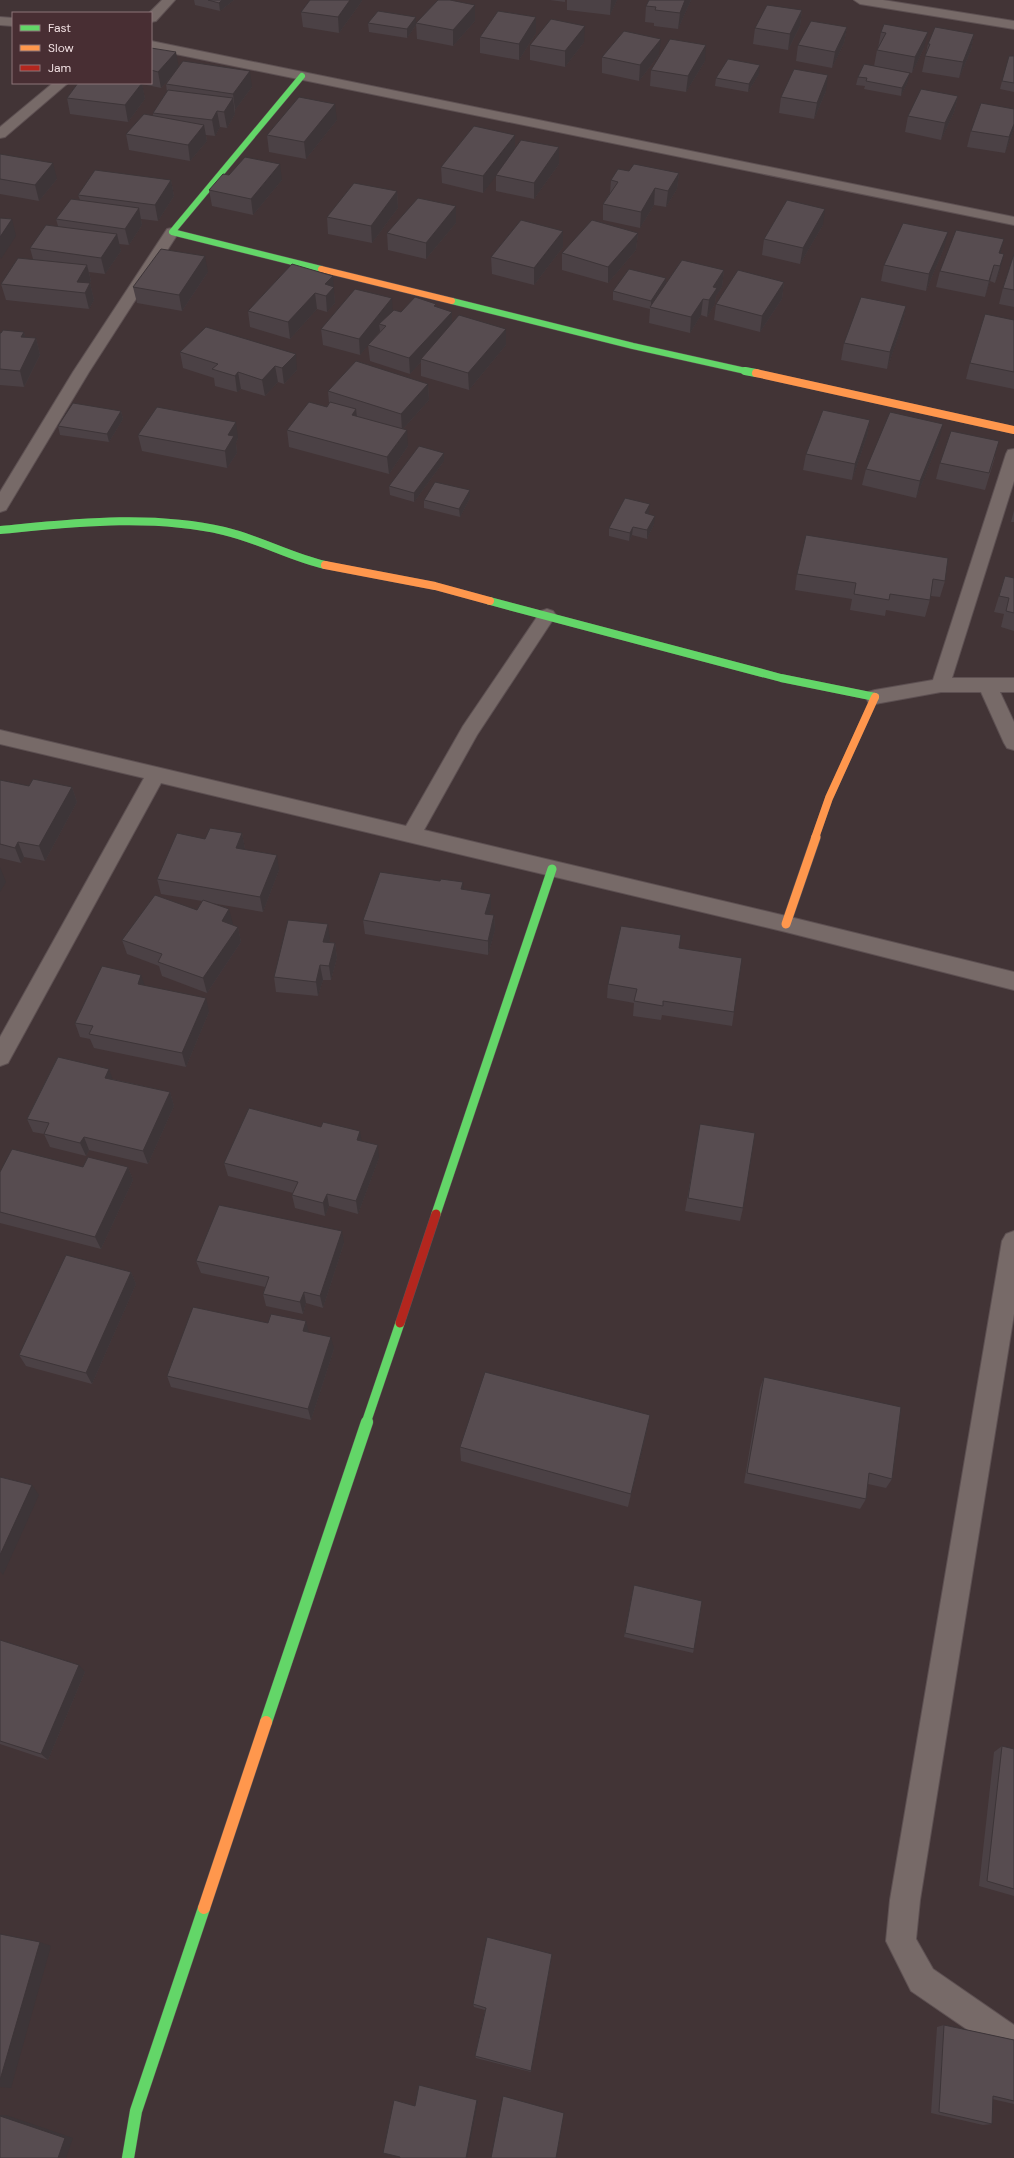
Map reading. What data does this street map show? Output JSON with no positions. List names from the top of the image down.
{
  "legend": ["Fast", "Slow", "Jam"]
}
